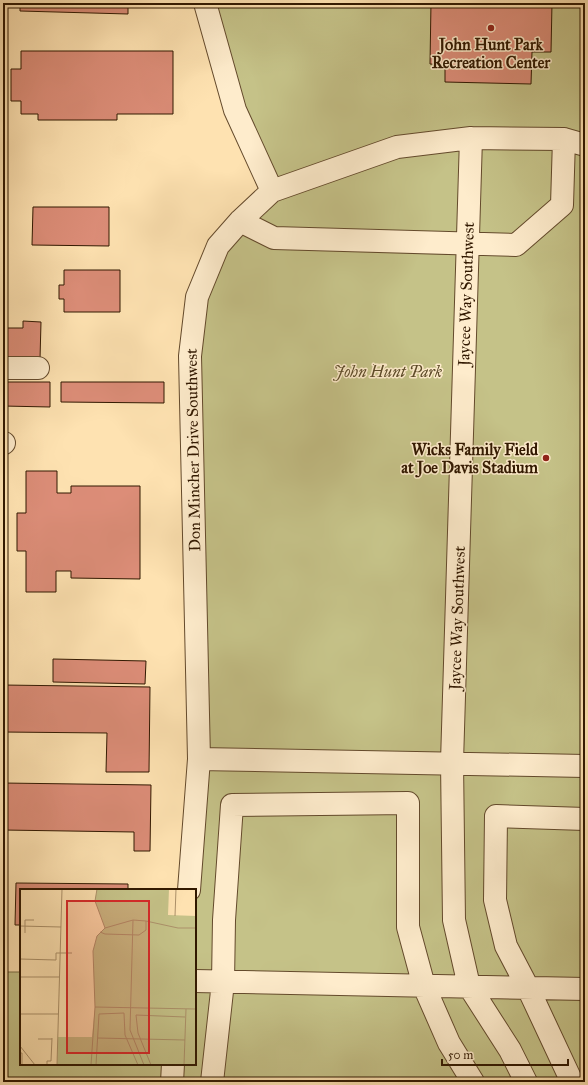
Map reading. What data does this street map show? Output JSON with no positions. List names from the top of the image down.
{
  "streets": {
    "street": ["Jaycee Way Southwest", "Don Mincher Drive Southwest"]
  },
  "crossings": [
    ["Jaycee Way Southwest", "Don Mincher Drive Southwest"]
  ],
  "parks": ["John Hunt Park"],
  "places": ["John Hunt Park Recreation Center", "Wicks Family Field at Joe Davis Stadium"],
  "scale_bar": "50 m"
}
